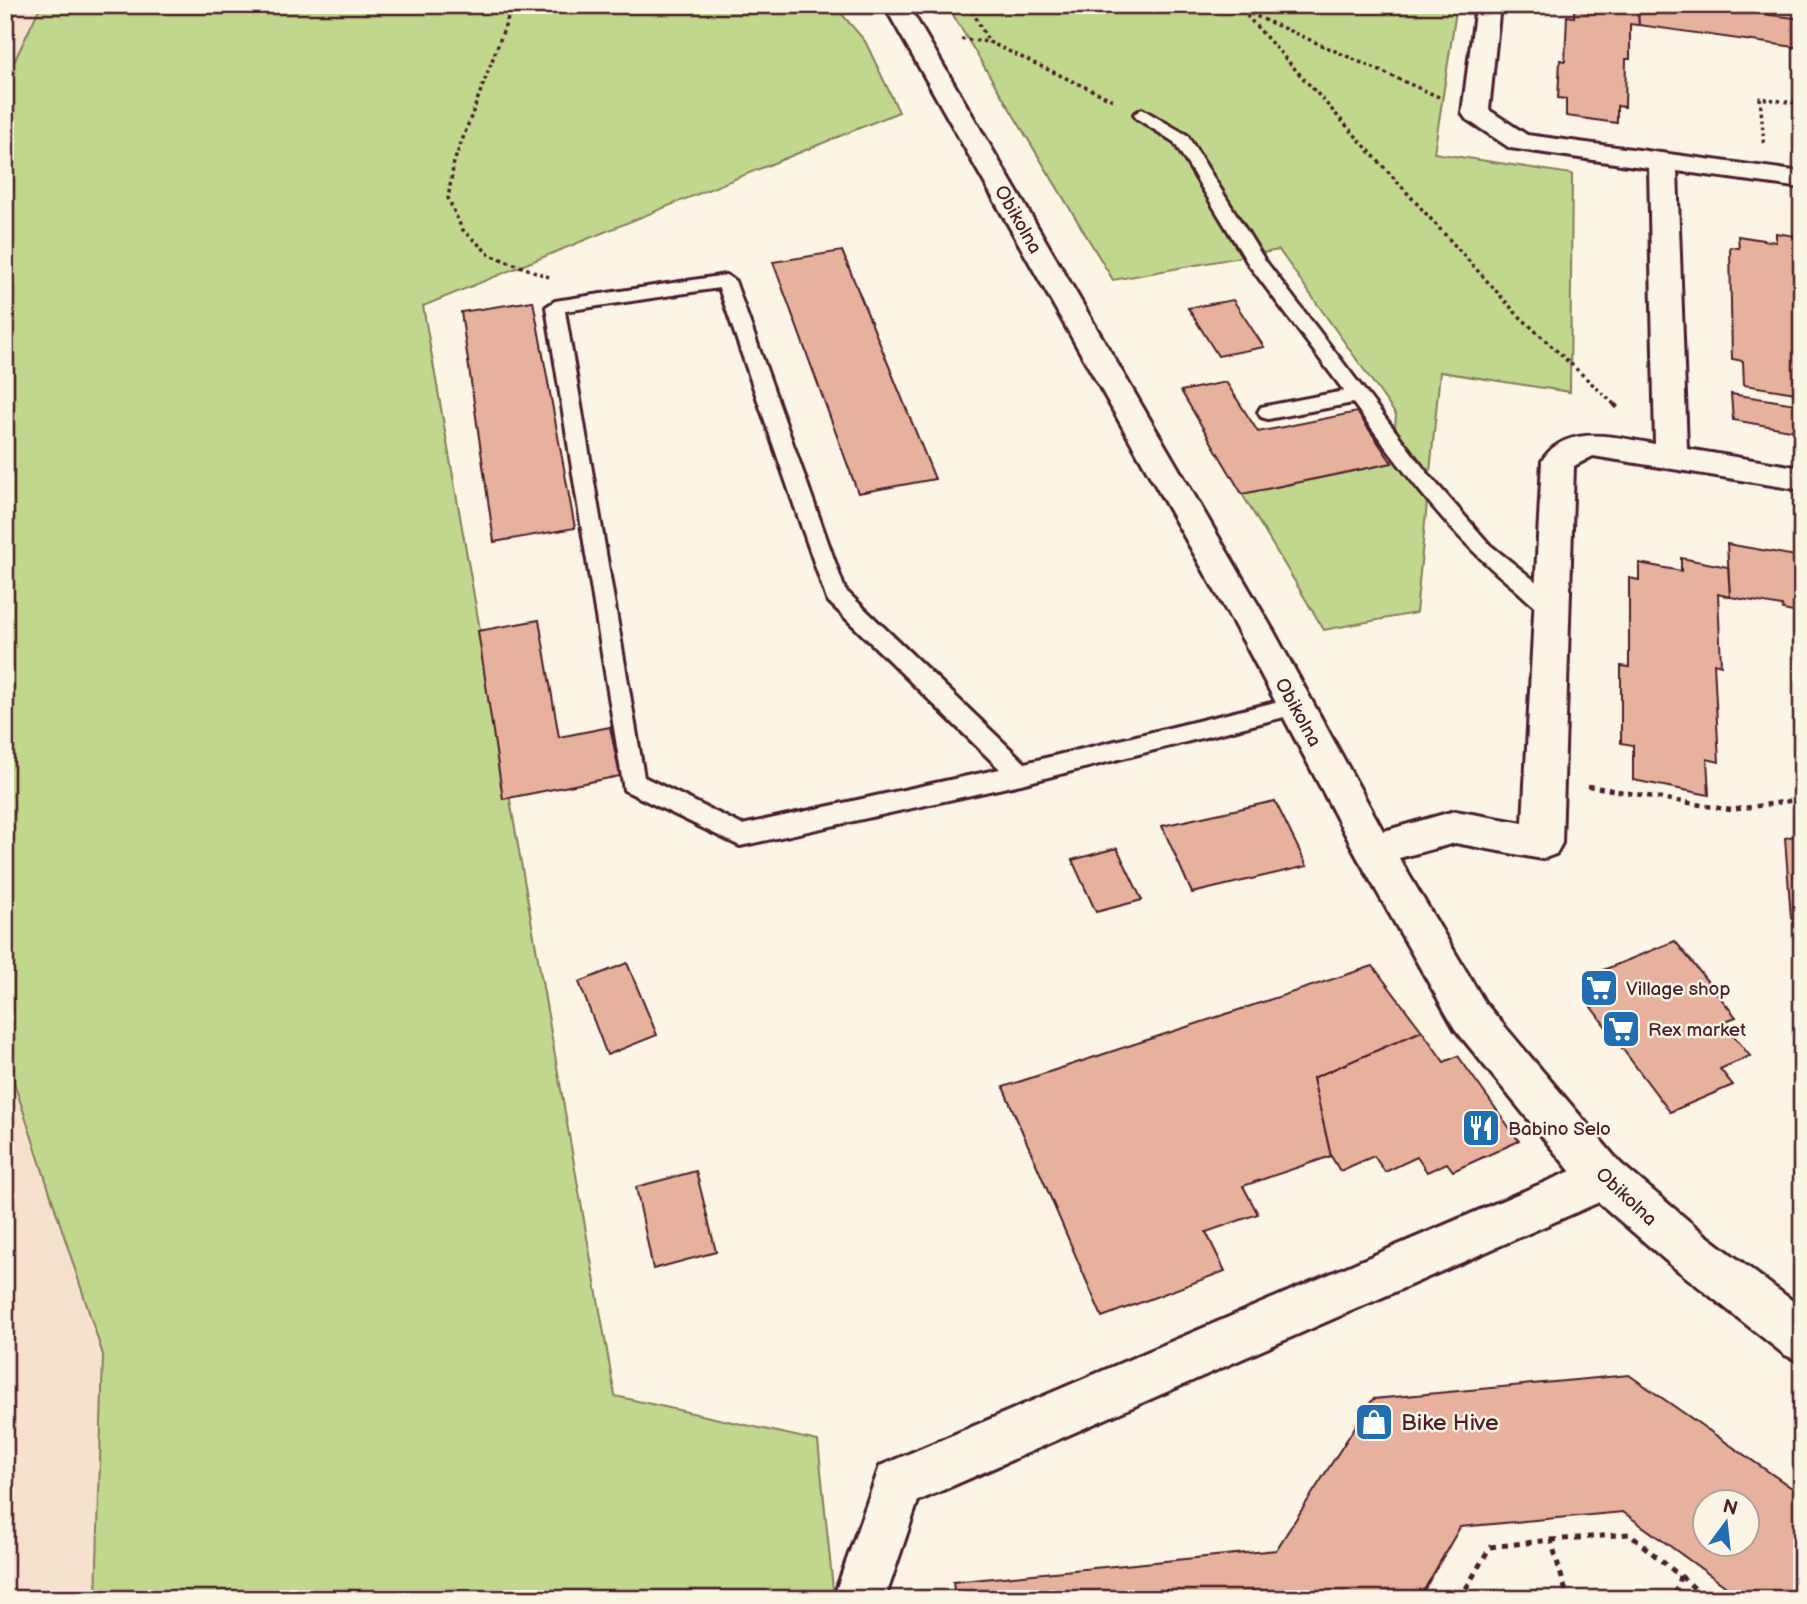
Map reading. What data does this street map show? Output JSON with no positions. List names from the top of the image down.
{
  "streets": {
    "street": ["Obikolna"]
  },
  "places": {
    "supermarket": ["Village shop", "Rex market"],
    "restaurant": ["Babino Selo"],
    "shop": ["Bike Hive"]
  },
  "north": "top"
}
